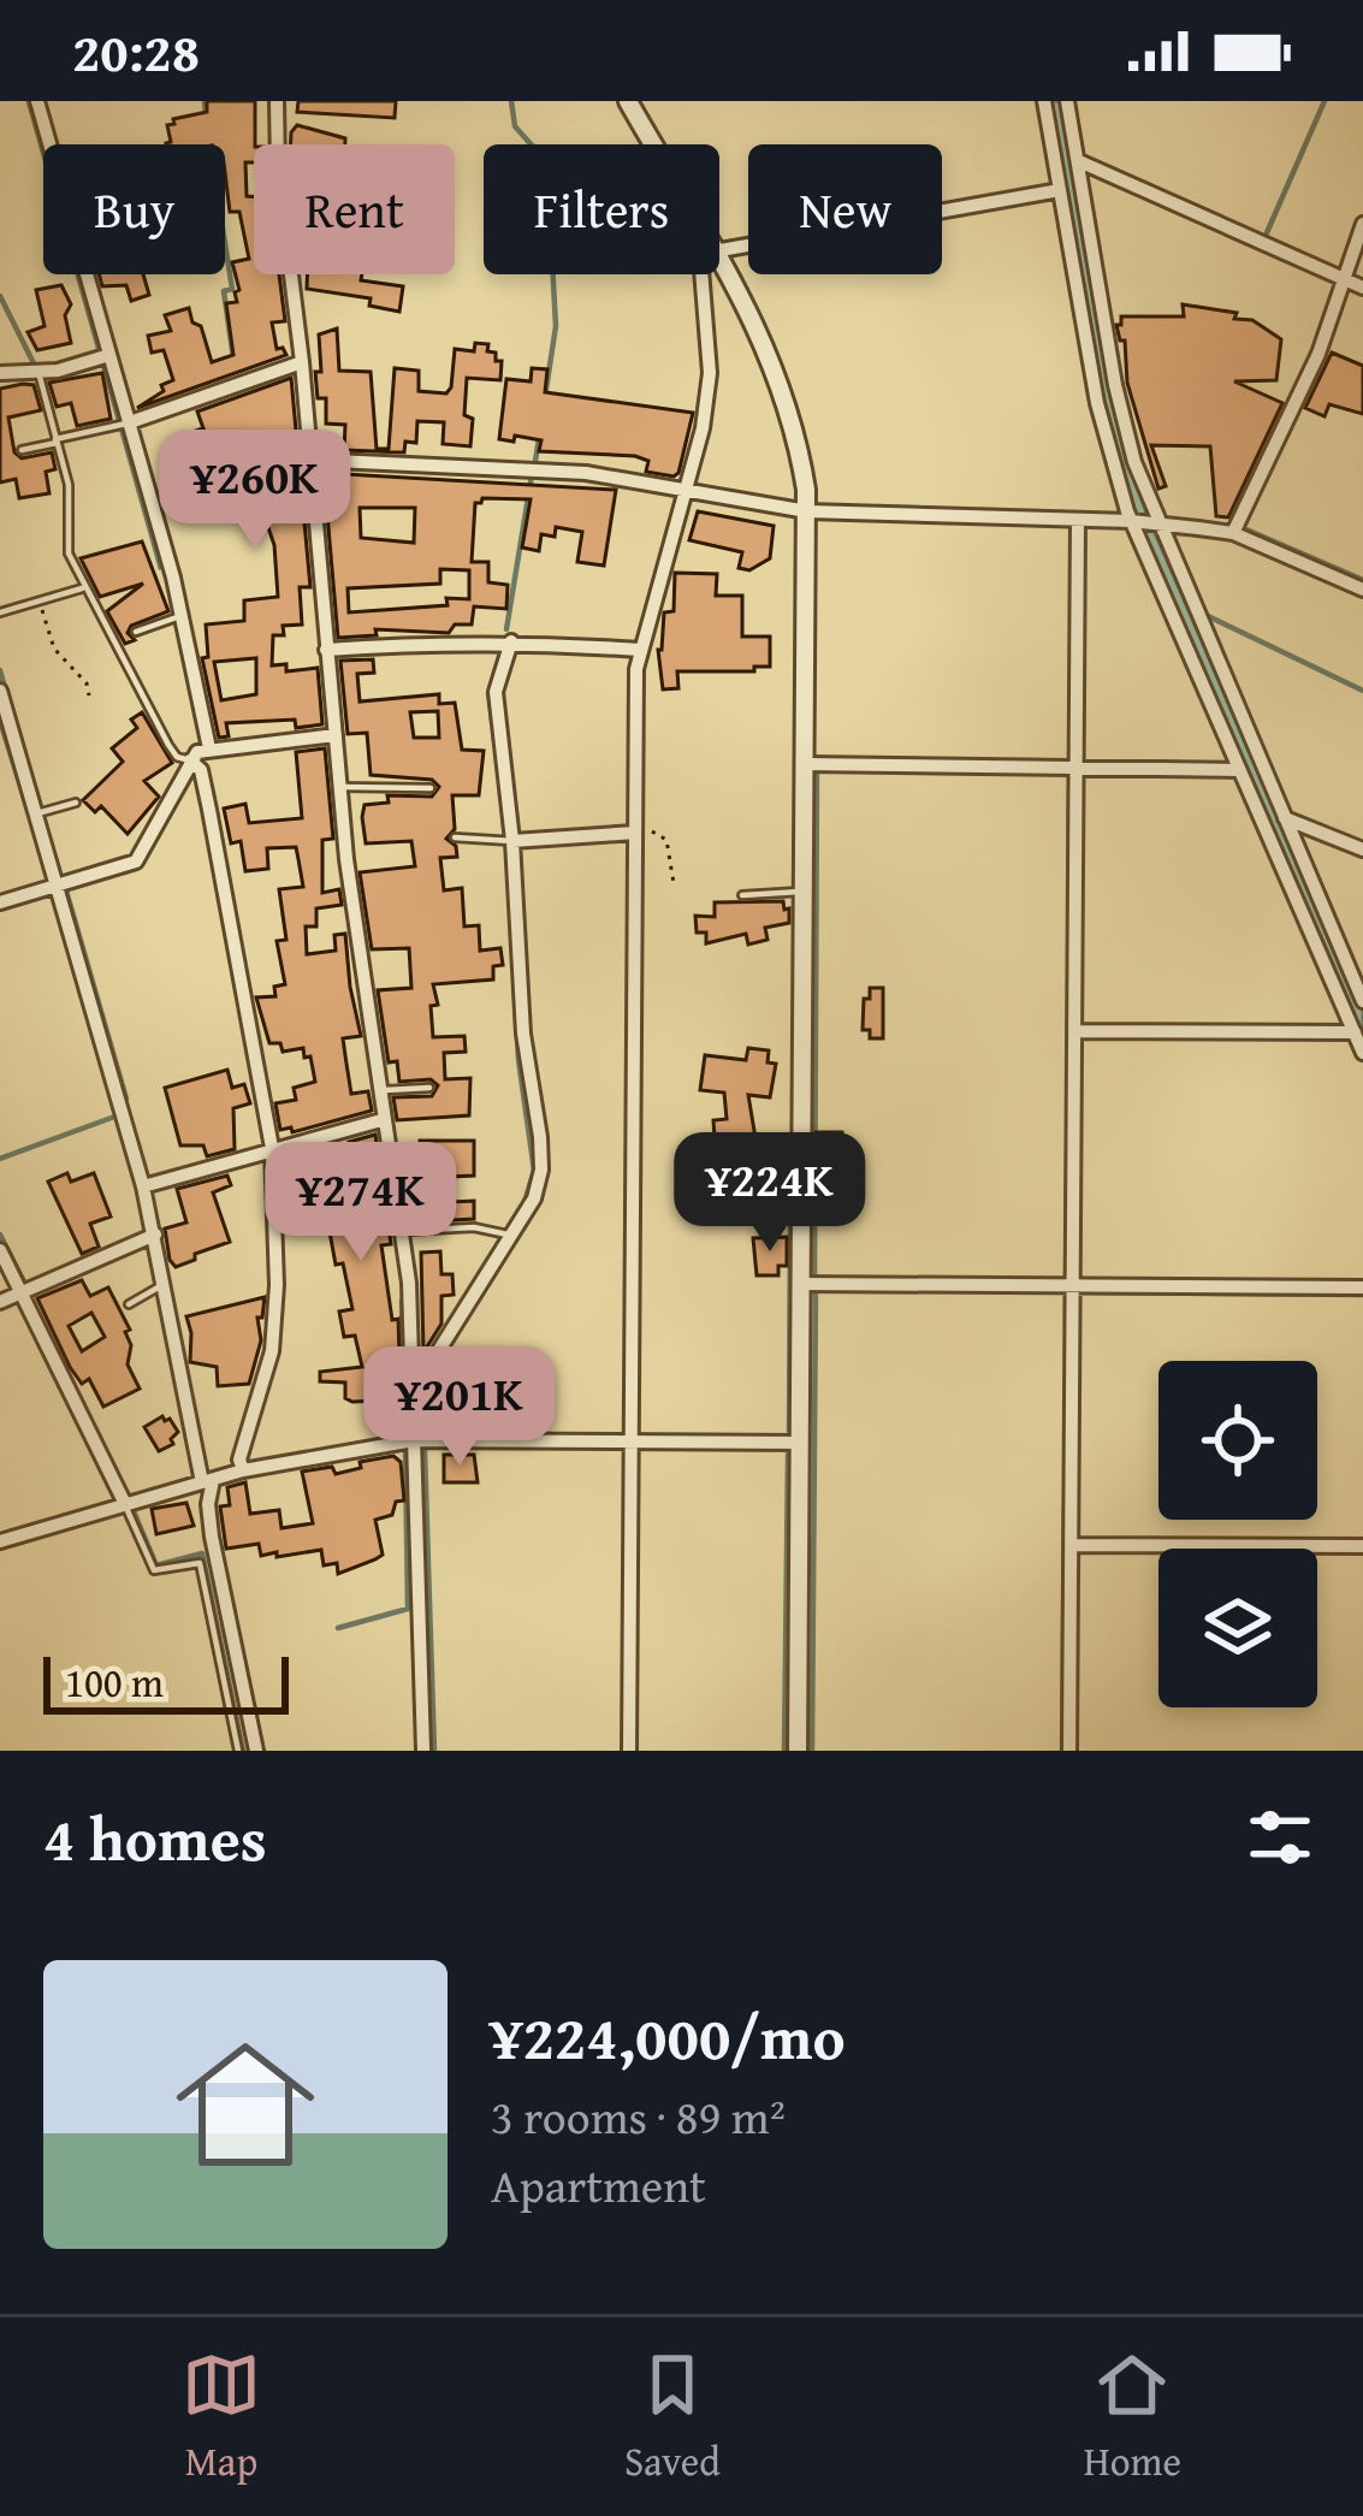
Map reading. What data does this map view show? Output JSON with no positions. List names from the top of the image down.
{
  "scale_bar": "100 m",
  "page": {
    "status": "20:28",
    "chip": [
      "Buy",
      "Rent",
      "Filters",
      "New"
    ],
    "price": [
      "¥260K",
      "¥224K",
      "¥274K",
      "¥201K"
    ],
    "scale": "100 m",
    "heading": "4 homes",
    "list": [
      {
        "name": "¥224,000/mo",
        "note": "3 rooms · 89 m² · Apartment"
      }
    ],
    "tabs": ["Map", "Saved", "Home"]
  }
}
